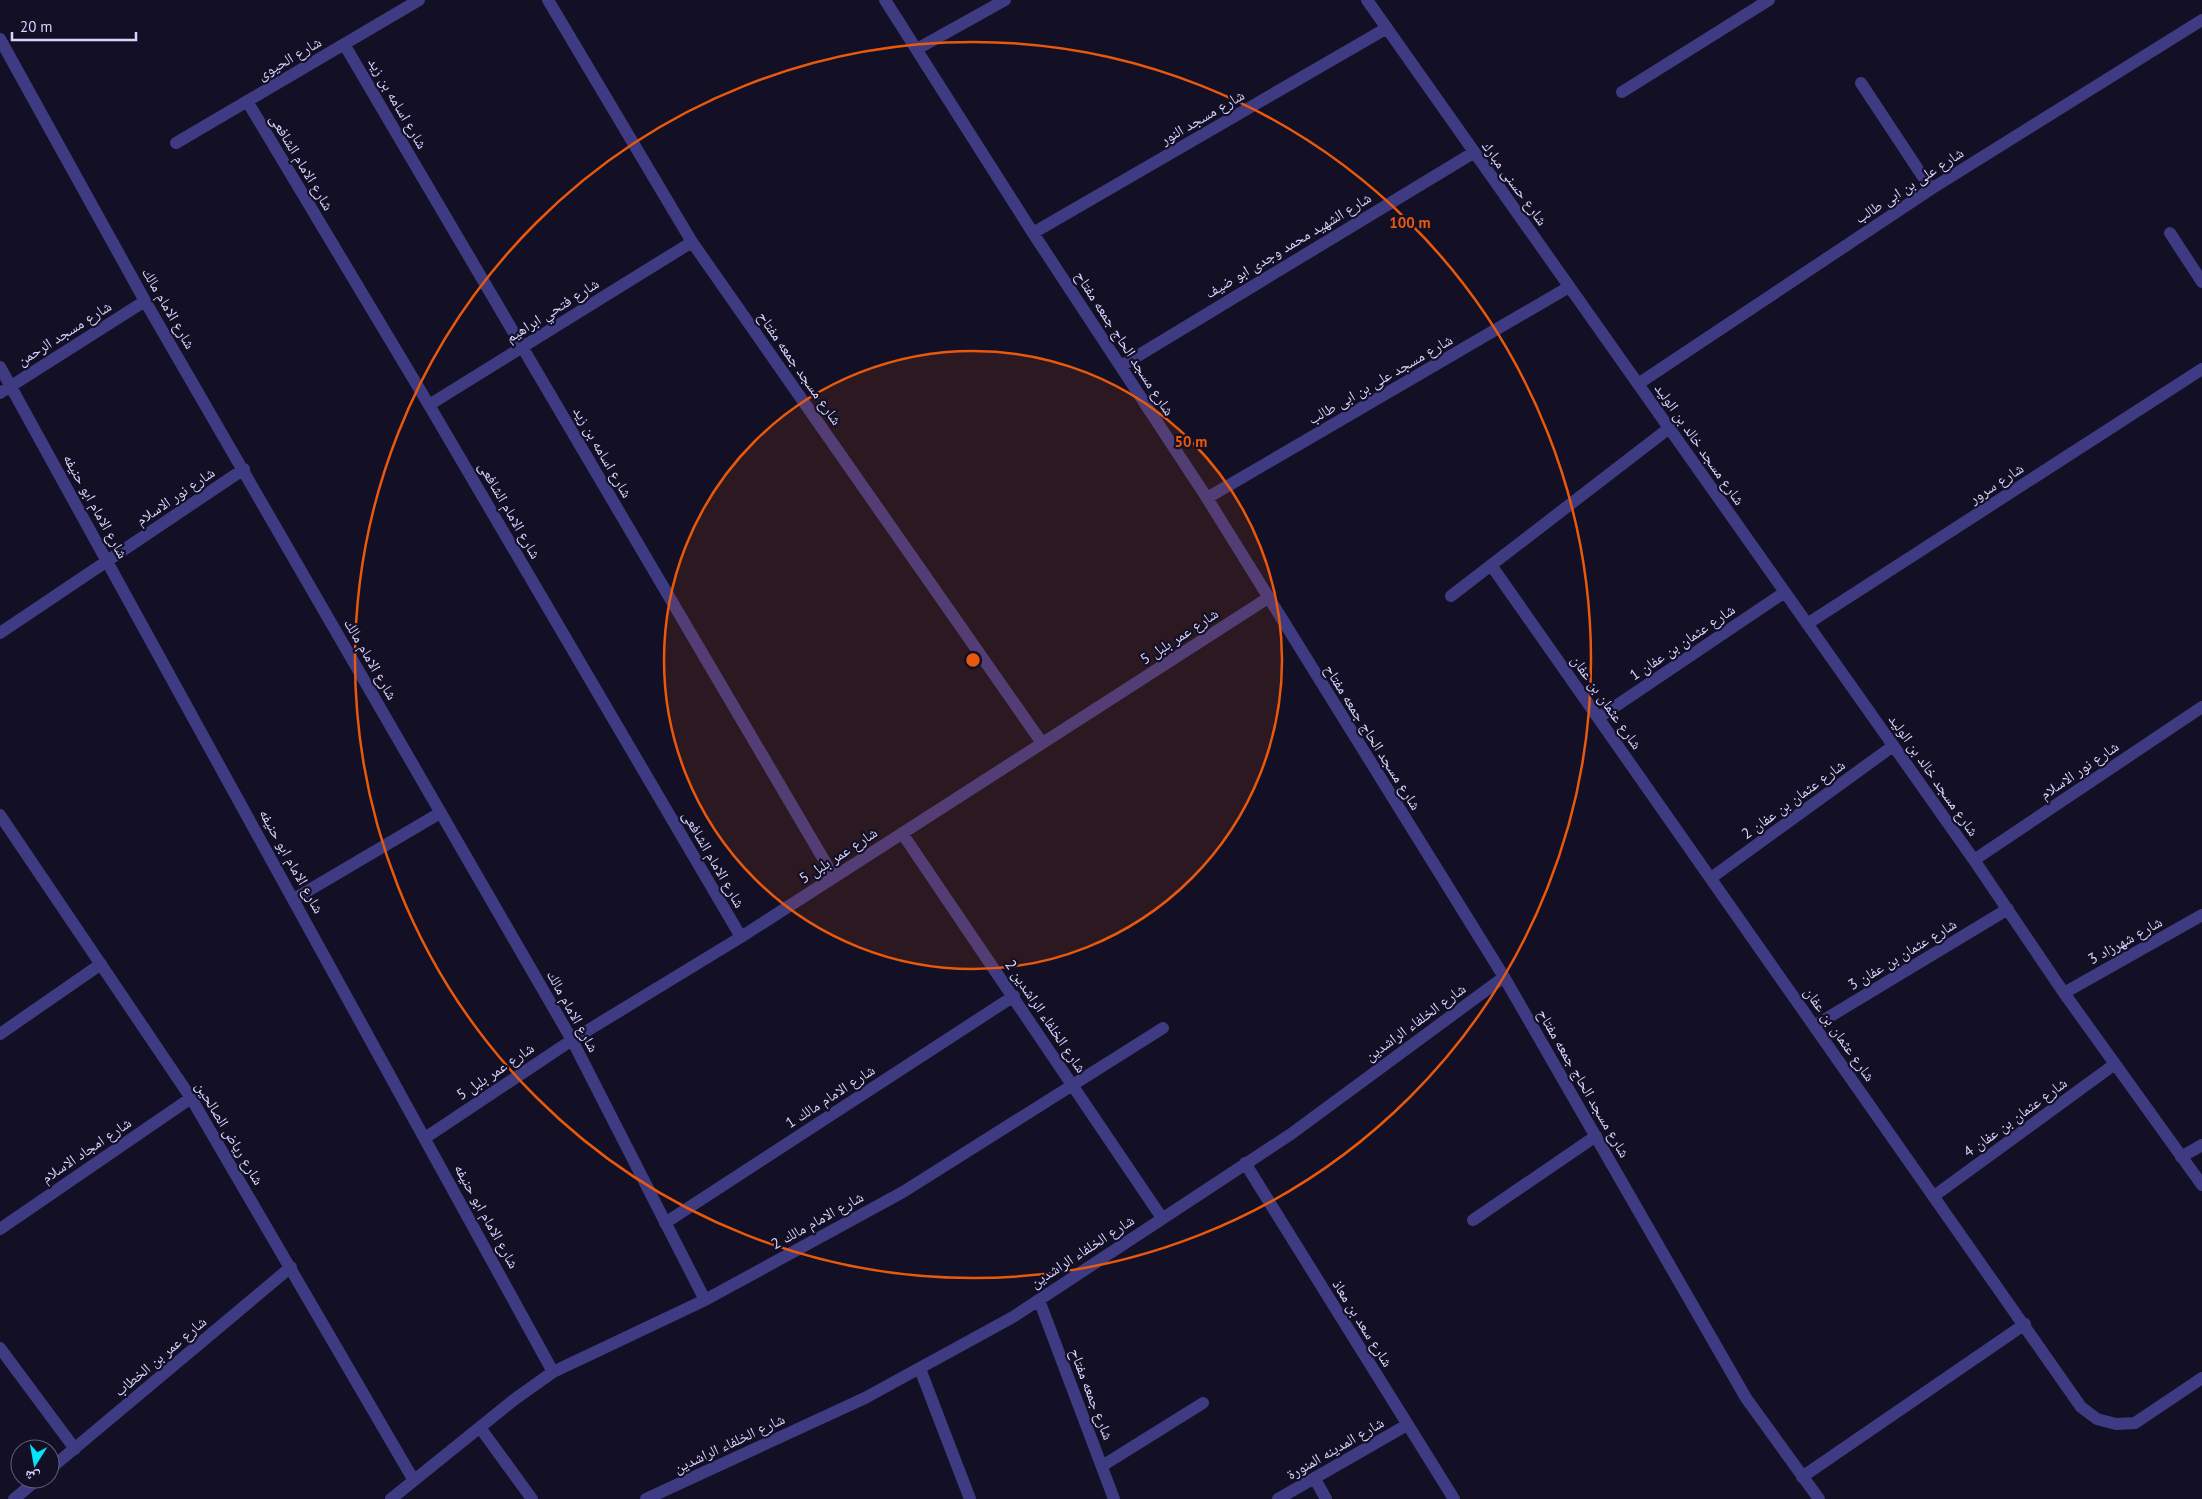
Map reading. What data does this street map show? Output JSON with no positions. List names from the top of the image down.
{
  "streets": {
    "street": [
      "شارع الحيوى",
      "شارع اسامه بن زيد",
      "شارع مسجد النور",
      "شارع الامام الشافعى",
      "شارع حسنى مبارك",
      "شارع على بن ابى طالب",
      "شارع الشهيد محمد وجدى ابو ضيف",
      "شارع الامام مالك",
      "شارع فتحي ابراهيم",
      "شارع مسجد الرحمن",
      "شارع مسجد الحاج جمعه مفتاح",
      "شارع مسجد جمعه مفتاح",
      "شارع مسجد على بن ابى طالب",
      "شارع مسجد خالد بن الوليد",
      "شارع سرور",
      "شارع نور الاسلام",
      "شارع الامام ابو حنيفه",
      "شارع عمر بلبل 5",
      "شارع عثمان بن عفان 1",
      "شارع عثمان بن عفان",
      "شارع عثمان بن عفان 2",
      "شارع شهرزاد 3",
      "شارع عثمان بن عفان 3",
      "شارع الخلفاء الراشدين 2",
      "شارع الخلفاء الراشدين",
      "شارع الامام مالك 1",
      "شارع عثمان بن عفان 4",
      "شارع رياض الصالحين",
      "شارع امجاد الاسلام",
      "شارع الامام مالك 2",
      "شارع سعد بن معاذ",
      "شارع عمر بن الخطاب",
      "شارع جمعه مفتاح",
      "شارع المدينه المنورة"
    ]
  },
  "crossings": [
    ["شارع الحيوى", "شارع اسامه بن زيد"],
    ["شارع الحيوى", "شارع الامام الشافعى"],
    ["شارع اسامه بن زيد", "شارع فتحي ابراهيم"],
    ["شارع اسامه بن زيد", "شارع عمر بلبل 5"],
    ["شارع مسجد النور", "شارع حسنى مبارك"],
    ["شارع مسجد النور", "شارع مسجد الحاج جمعه مفتاح"],
    ["شارع الامام الشافعى", "شارع فتحي ابراهيم"],
    ["شارع الامام الشافعى", "شارع عمر بلبل 5"],
    ["شارع حسنى مبارك", "شارع على بن ابى طالب"],
    ["شارع حسنى مبارك", "شارع الشهيد محمد وجدى ابو ضيف"],
    ["شارع حسنى مبارك", "شارع مسجد على بن ابى طالب"],
    ["شارع حسنى مبارك", "شارع مسجد خالد بن الوليد"],
    ["شارع على بن ابى طالب", "شارع مسجد خالد بن الوليد"],
    ["شارع الشهيد محمد وجدى ابو ضيف", "شارع مسجد الحاج جمعه مفتاح"],
    ["شارع الامام مالك", "شارع مسجد الرحمن"],
    ["شارع الامام مالك", "شارع نور الاسلام"],
    ["شارع الامام مالك", "شارع عمر بلبل 5"],
    ["شارع الامام مالك", "شارع الامام مالك 1"],
    ["شارع الامام مالك", "شارع الامام مالك 2"],
    ["شارع فتحي ابراهيم", "شارع مسجد جمعه مفتاح"],
    ["شارع مسجد الرحمن", "شارع الامام ابو حنيفه"],
    ["شارع مسجد الحاج جمعه مفتاح", "شارع مسجد على بن ابى طالب"],
    ["شارع مسجد الحاج جمعه مفتاح", "شارع عمر بلبل 5"],
    ["شارع مسجد الحاج جمعه مفتاح", "شارع الخلفاء الراشدين"],
    ["شارع مسجد جمعه مفتاح", "شارع عمر بلبل 5"],
    ["شارع مسجد خالد بن الوليد", "شارع سرور"],
    ["شارع مسجد خالد بن الوليد", "شارع نور الاسلام"],
    ["شارع مسجد خالد بن الوليد", "شارع عثمان بن عفان 1"],
    ["شارع مسجد خالد بن الوليد", "شارع عثمان بن عفان 2"],
    ["شارع مسجد خالد بن الوليد", "شارع شهرزاد 3"],
    ["شارع مسجد خالد بن الوليد", "شارع عثمان بن عفان 3"],
    ["شارع مسجد خالد بن الوليد", "شارع عثمان بن عفان 4"],
    ["شارع نور الاسلام", "شارع الامام ابو حنيفه"],
    ["شارع الامام ابو حنيفه", "شارع عمر بلبل 5"],
    ["شارع الامام ابو حنيفه", "شارع الامام مالك 2"],
    ["شارع عمر بلبل 5", "شارع الخلفاء الراشدين 2"],
    ["شارع عثمان بن عفان 1", "شارع عثمان بن عفان"],
    ["شارع عثمان بن عفان", "شارع عثمان بن عفان 2"],
    ["شارع عثمان بن عفان", "شارع عثمان بن عفان 3"],
    ["شارع عثمان بن عفان", "شارع عثمان بن عفان 4"],
    ["شارع الخلفاء الراشدين 2", "شارع الخلفاء الراشدين"],
    ["شارع الخلفاء الراشدين 2", "شارع الامام مالك 1"],
    ["شارع الخلفاء الراشدين 2", "شارع الامام مالك 2"],
    ["شارع الخلفاء الراشدين", "شارع سعد بن معاذ"],
    ["شارع الخلفاء الراشدين", "شارع جمعه مفتاح"],
    ["شارع رياض الصالحين", "شارع امجاد الاسلام"],
    ["شارع رياض الصالحين", "شارع عمر بن الخطاب"],
    ["شارع سعد بن معاذ", "شارع المدينه المنورة"]
  ],
  "scale_bar": "20 m",
  "north": "bottom",
  "rings": ["100 m", "50 m"]
}
